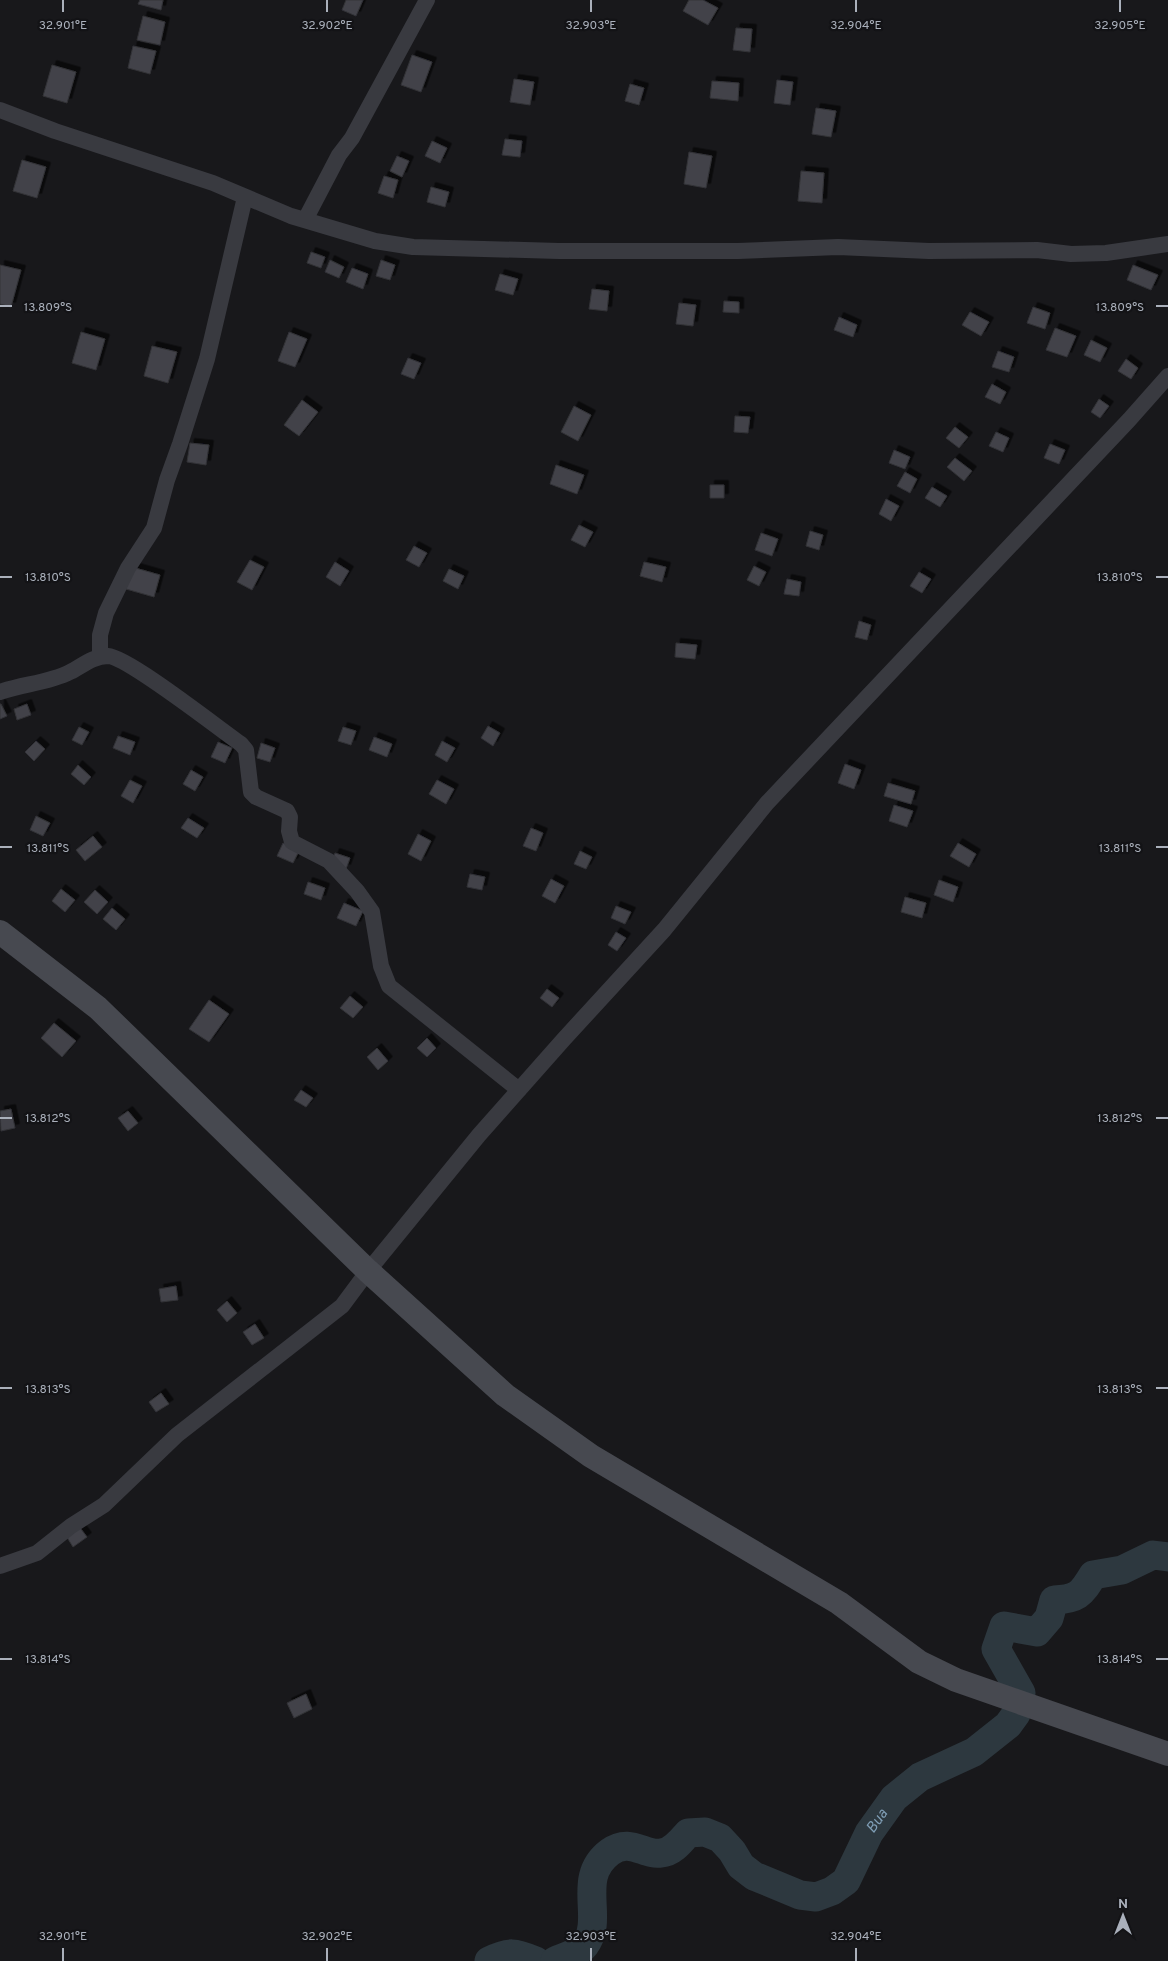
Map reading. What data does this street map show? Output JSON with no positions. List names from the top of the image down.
{
  "water": ["Bua"],
  "north": "top",
  "coordinates": [
    "32.901°E",
    "32.902°E",
    "32.903°E",
    "32.904°E",
    "32.905°E",
    "13.809°S",
    "13.810°S",
    "13.811°S",
    "13.812°S",
    "13.813°S",
    "13.814°S"
  ]
}
